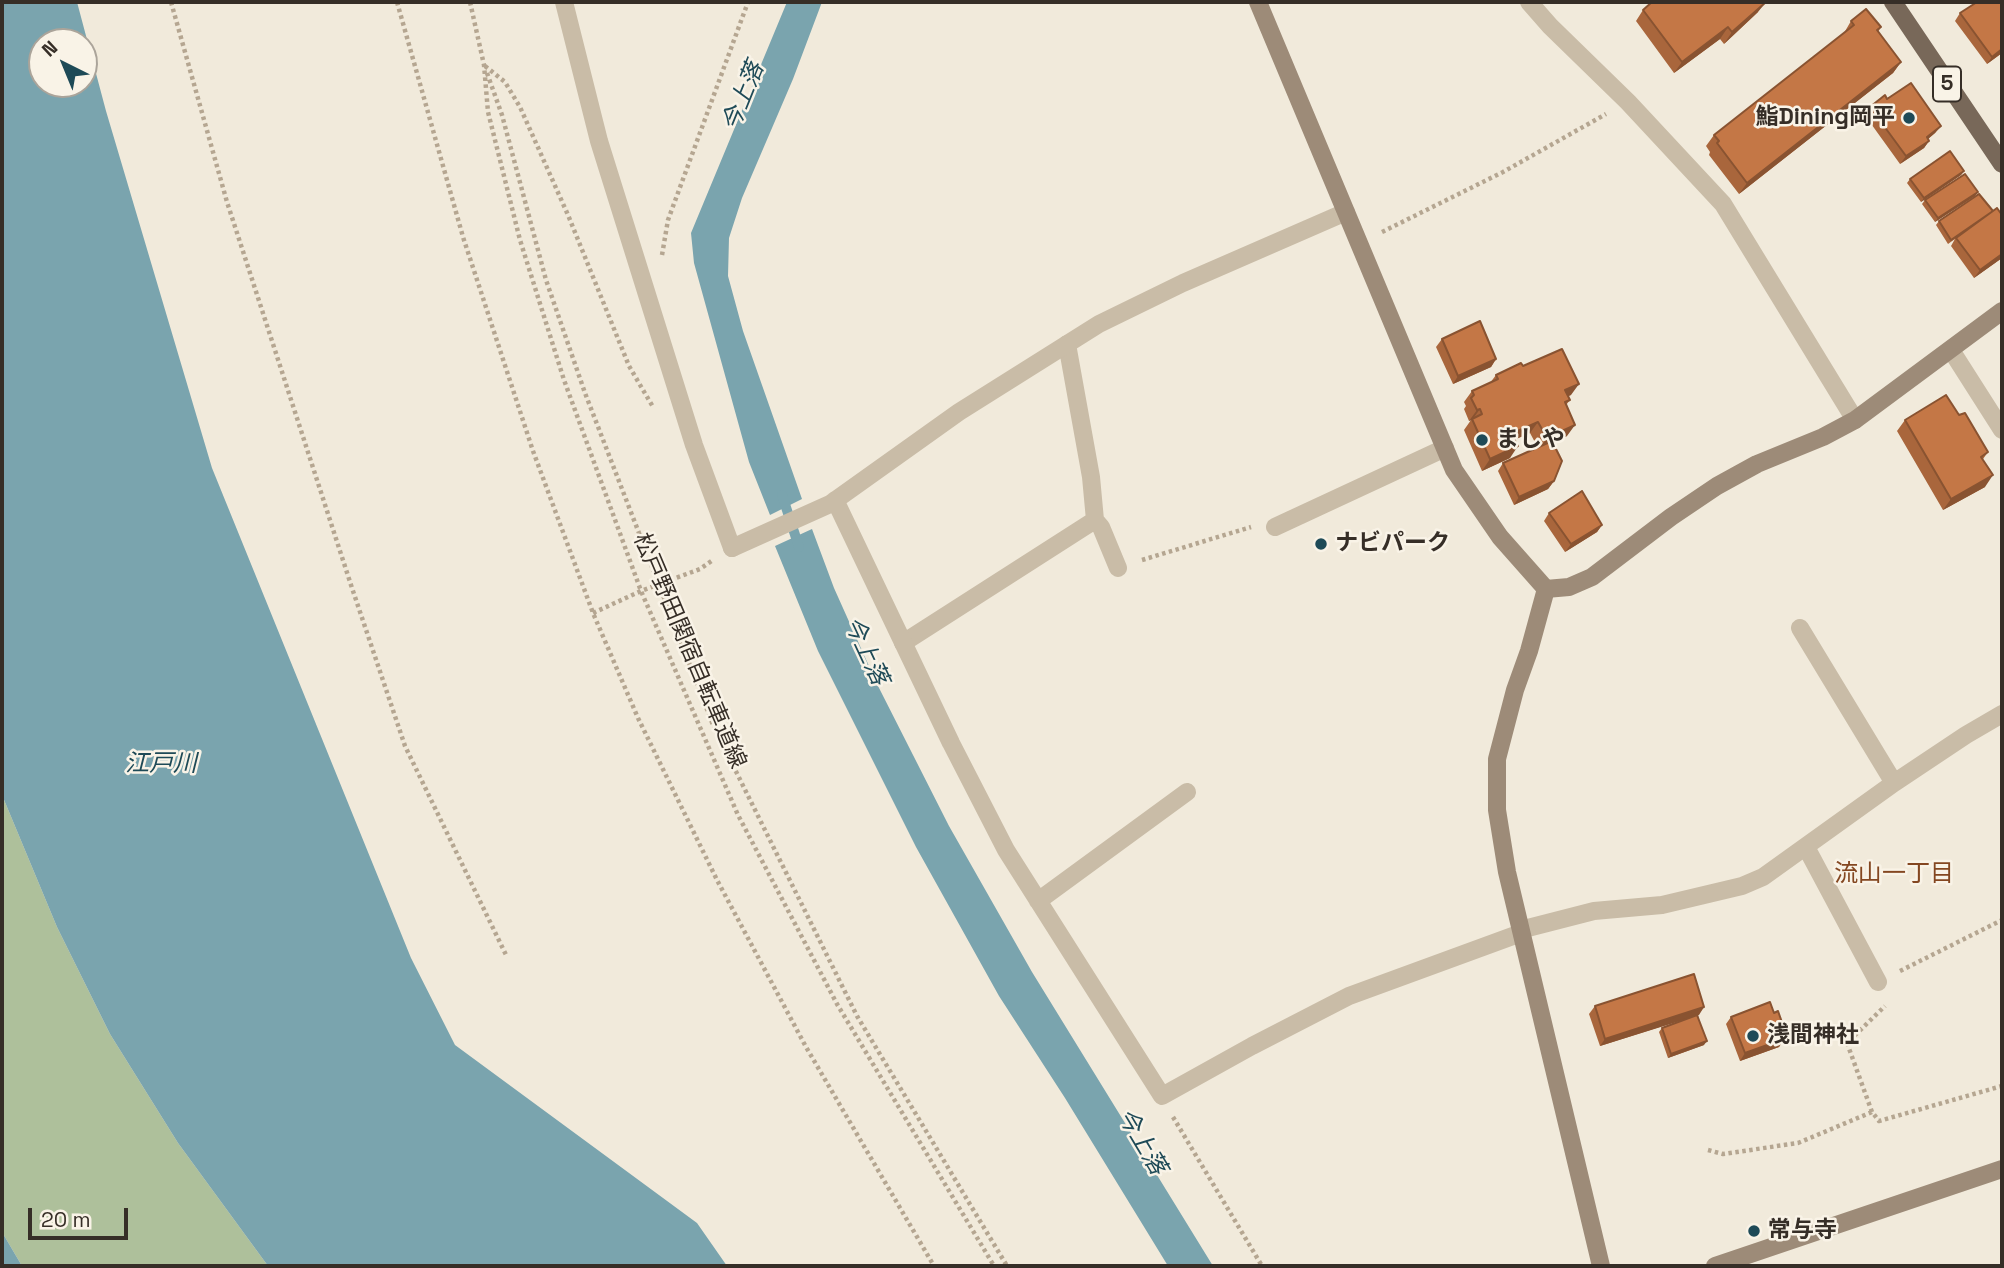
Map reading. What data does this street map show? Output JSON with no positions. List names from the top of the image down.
{
  "streets": {
    "main road": ["5"],
    "path": ["松戸野田関宿自転車道線"]
  },
  "districts": ["流山一丁目"],
  "water": ["今上落", "江戸川"],
  "places": [
    "鮨Dining岡平",
    "ましや",
    "ナビパーク",
    "浅間神社",
    "常与寺"
  ],
  "scale_bar": "20 m",
  "north": "top left"
}
